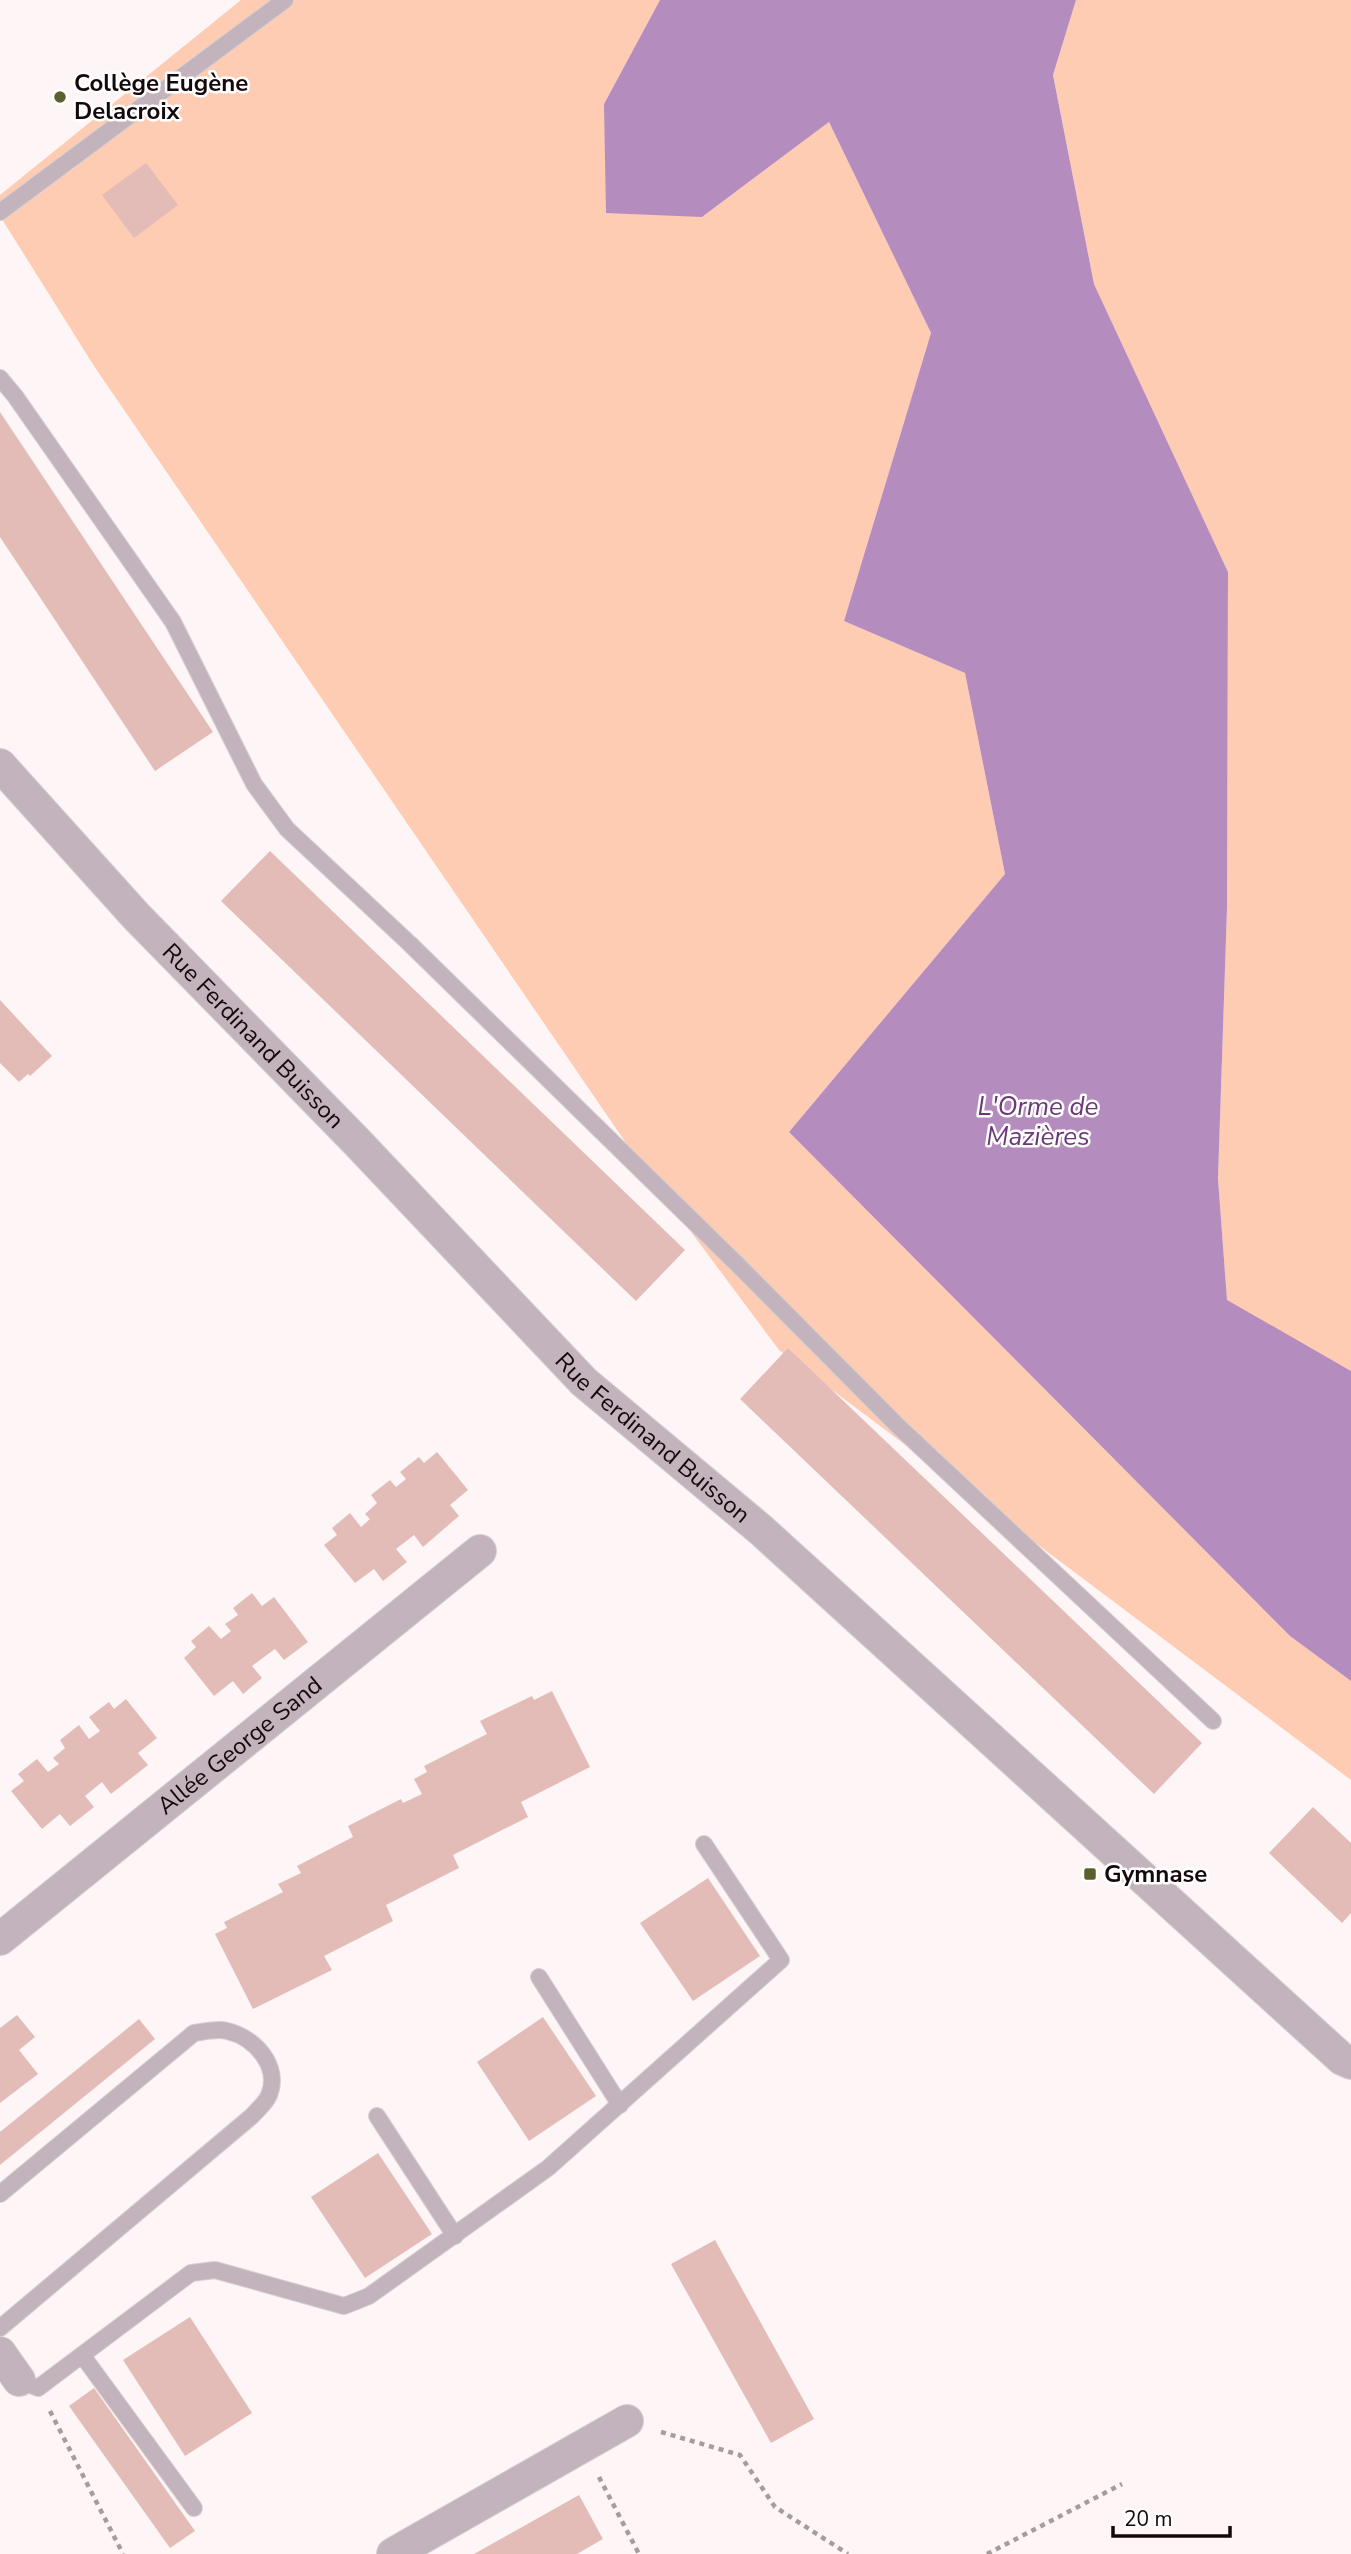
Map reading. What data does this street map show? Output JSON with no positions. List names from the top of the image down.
{
  "streets": {
    "street": ["Rue Ferdinand Buisson", "Allée George Sand"]
  },
  "water": ["L'Orme de Mazières"],
  "places": {
    "other": ["Collège Eugène Delacroix"],
    "transit": ["Gymnase"]
  },
  "scale_bar": "20 m"
}
